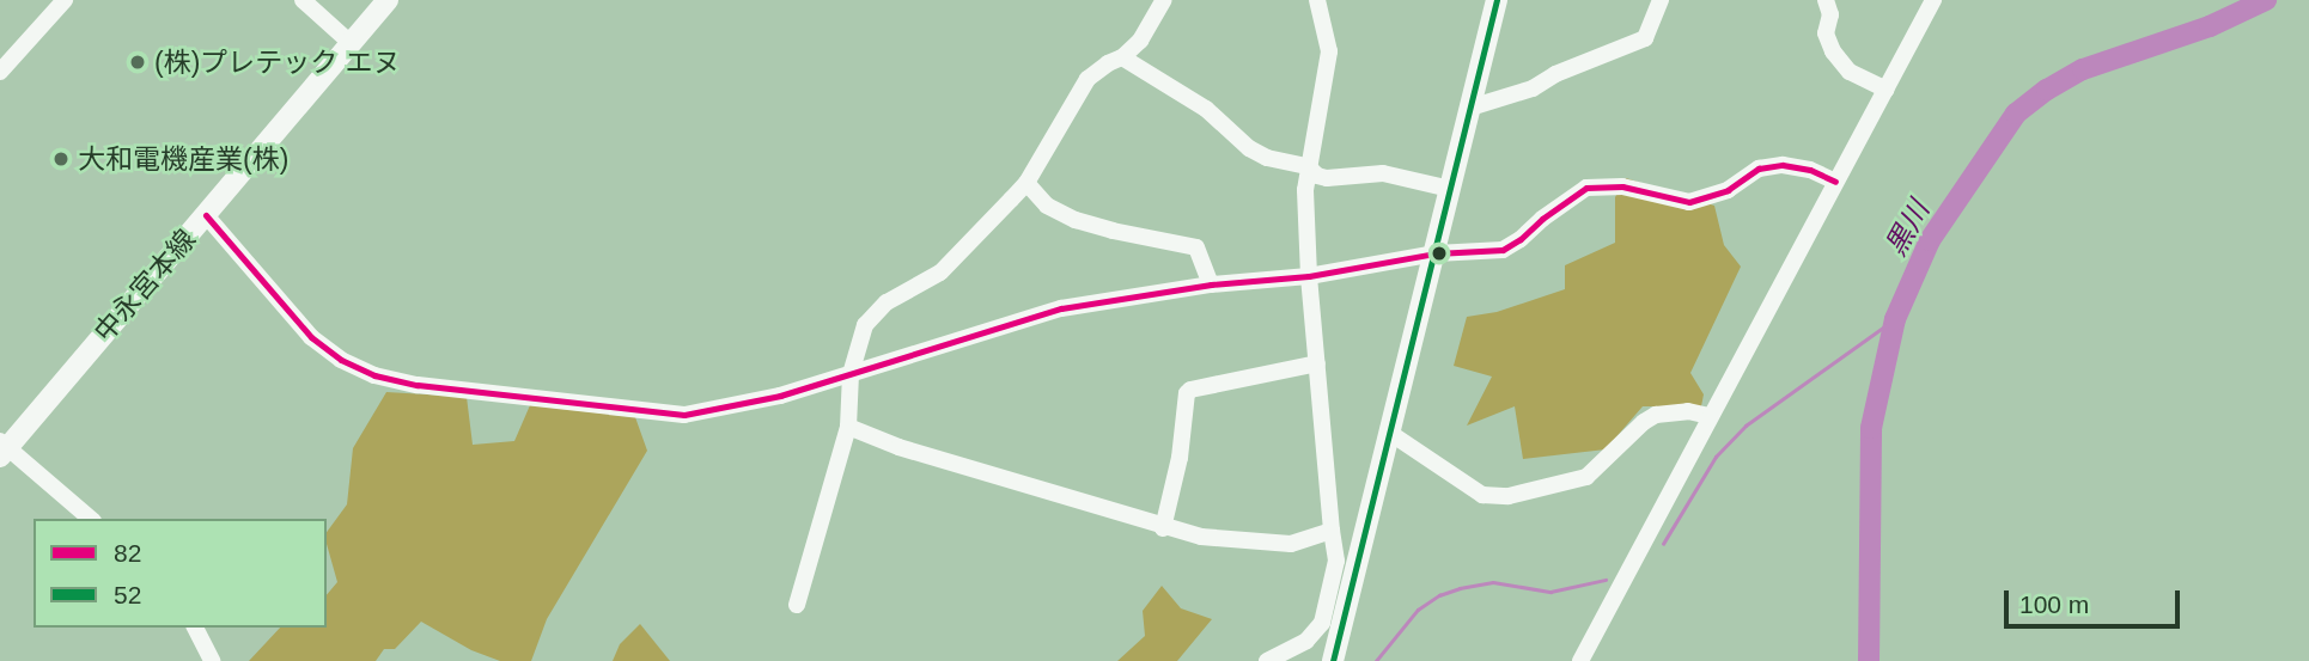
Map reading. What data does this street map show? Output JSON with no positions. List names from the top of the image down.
{
  "streets": {
    "main road": ["中永宮本線"]
  },
  "water": ["黒川"],
  "places": ["(株)プレテック エヌ", "大和電機産業(株)"],
  "lines": ["transit line 52", "transit line 82"],
  "legend": ["82", "52"],
  "scale_bar": "100 m"
}
